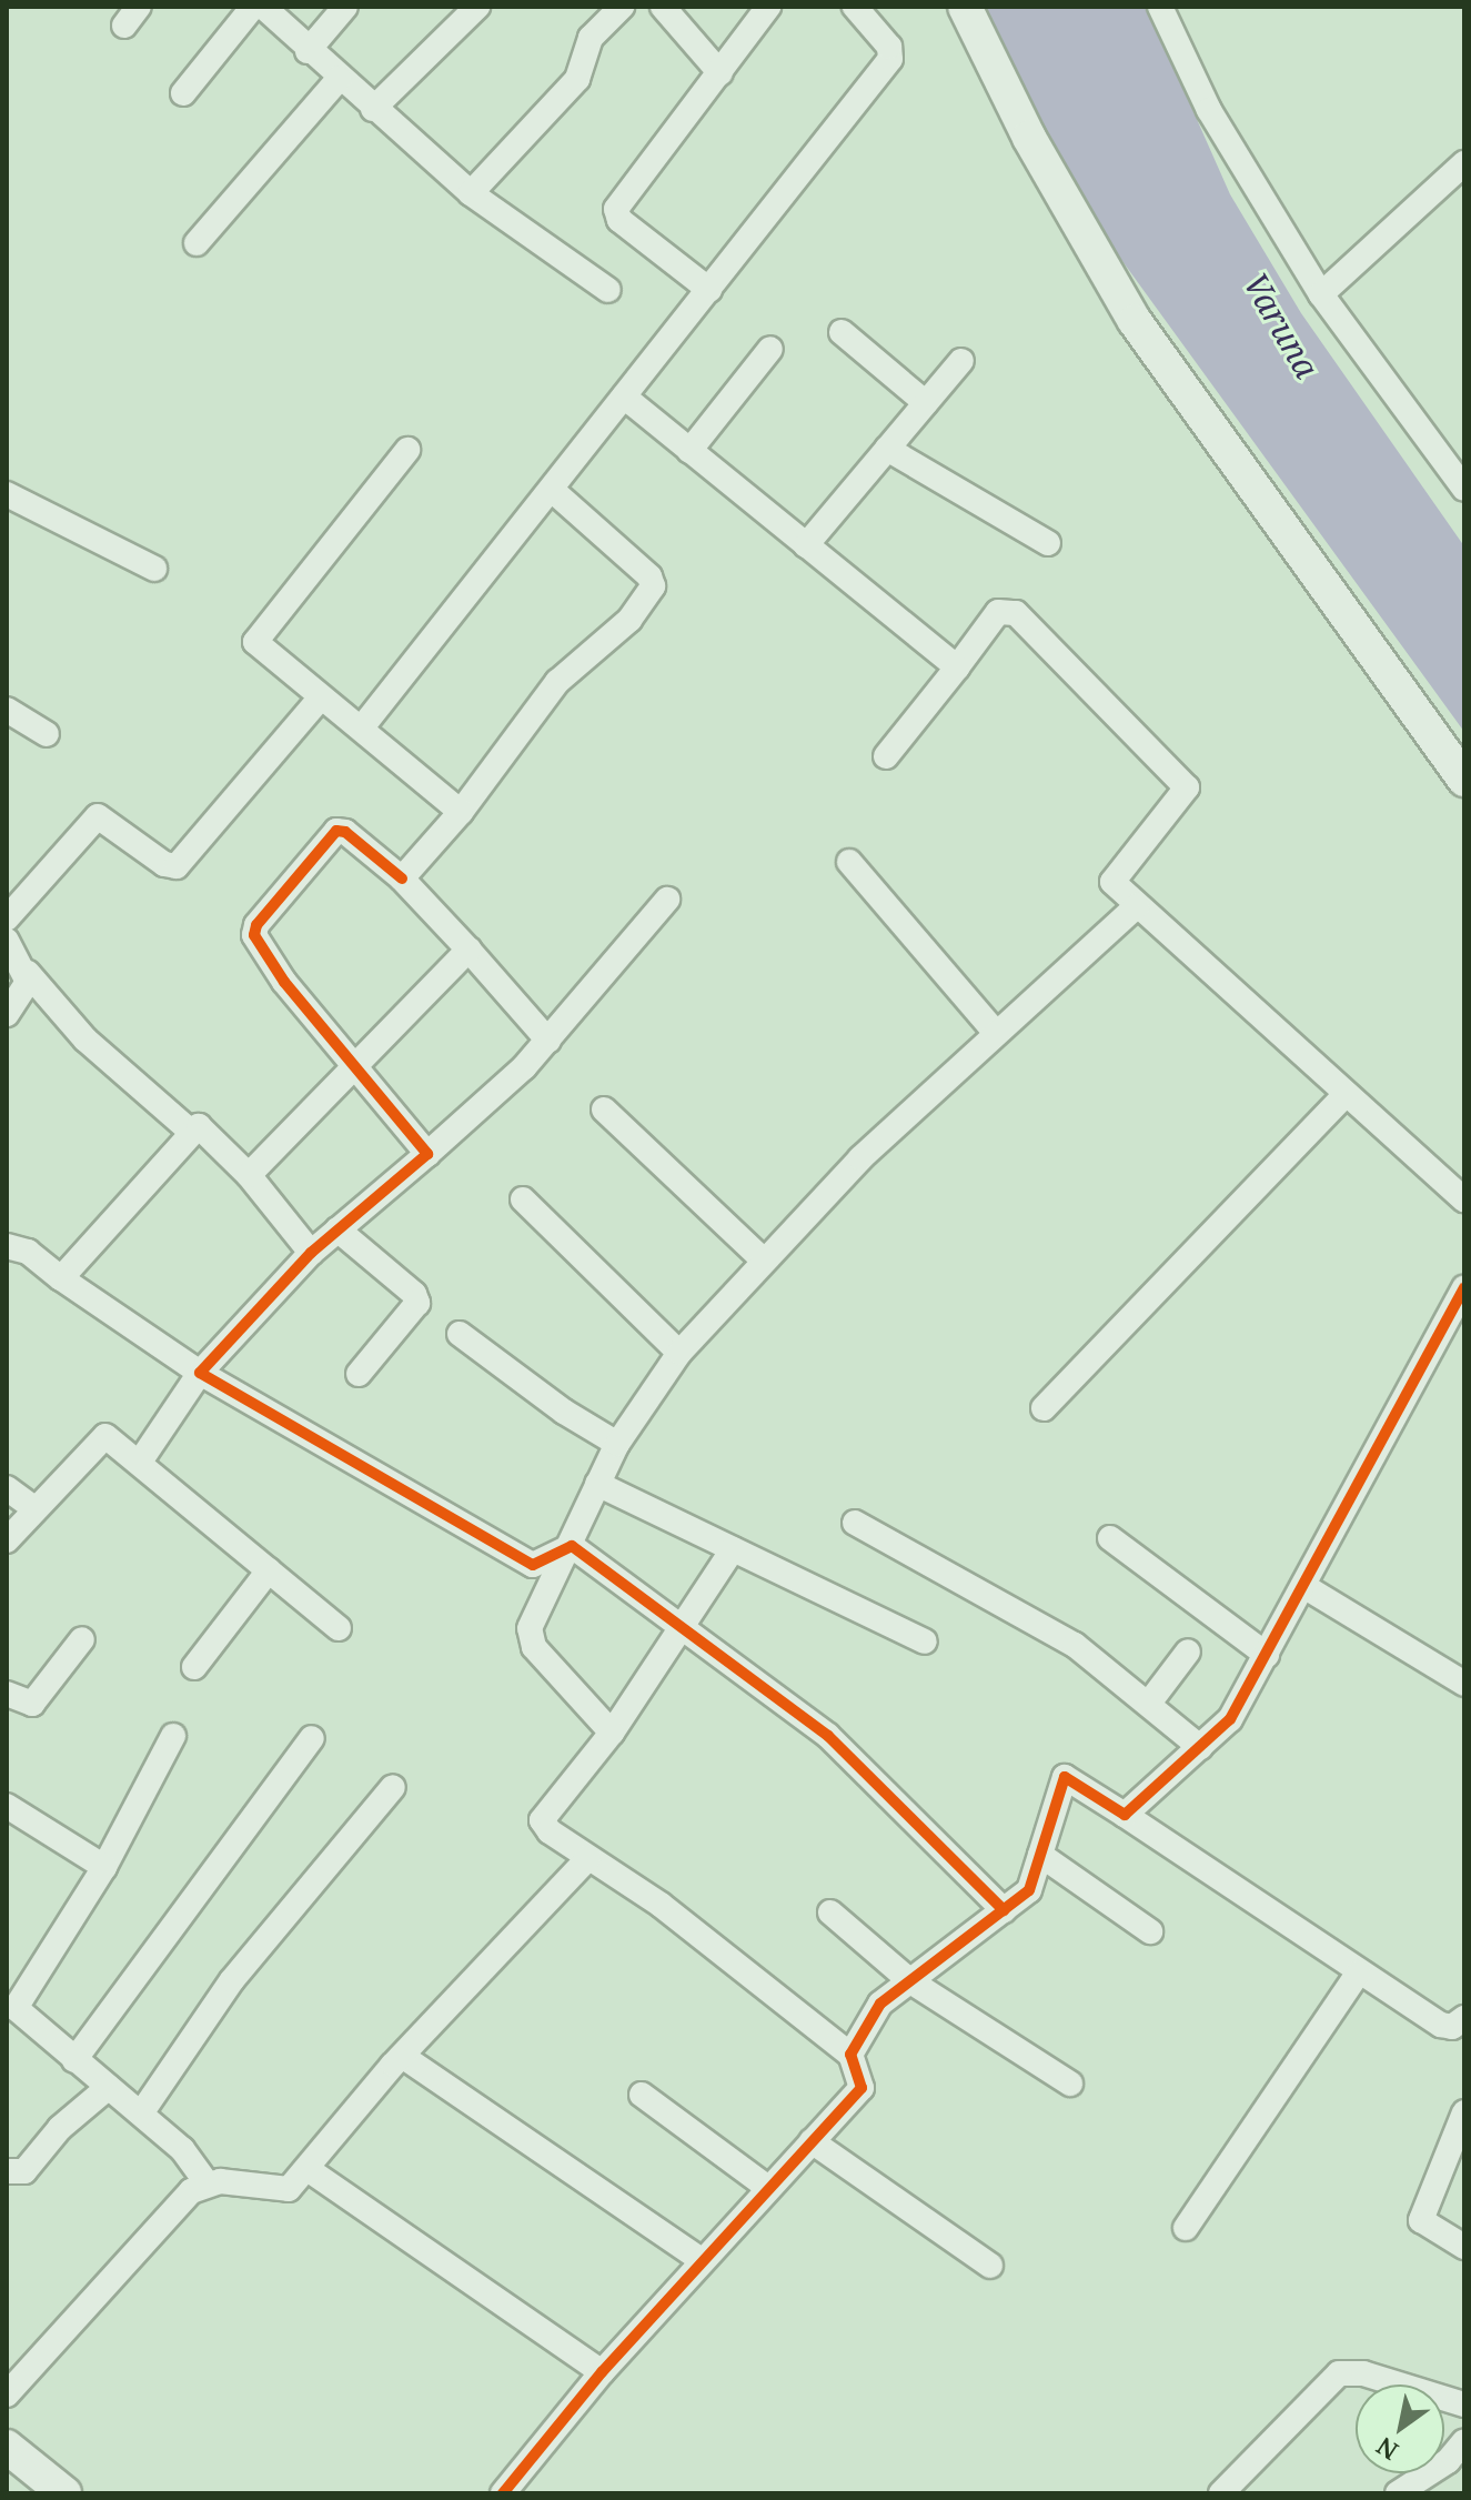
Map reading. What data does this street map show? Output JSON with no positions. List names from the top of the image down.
{
  "water": ["Varuna"],
  "north": "bottom left"
}
